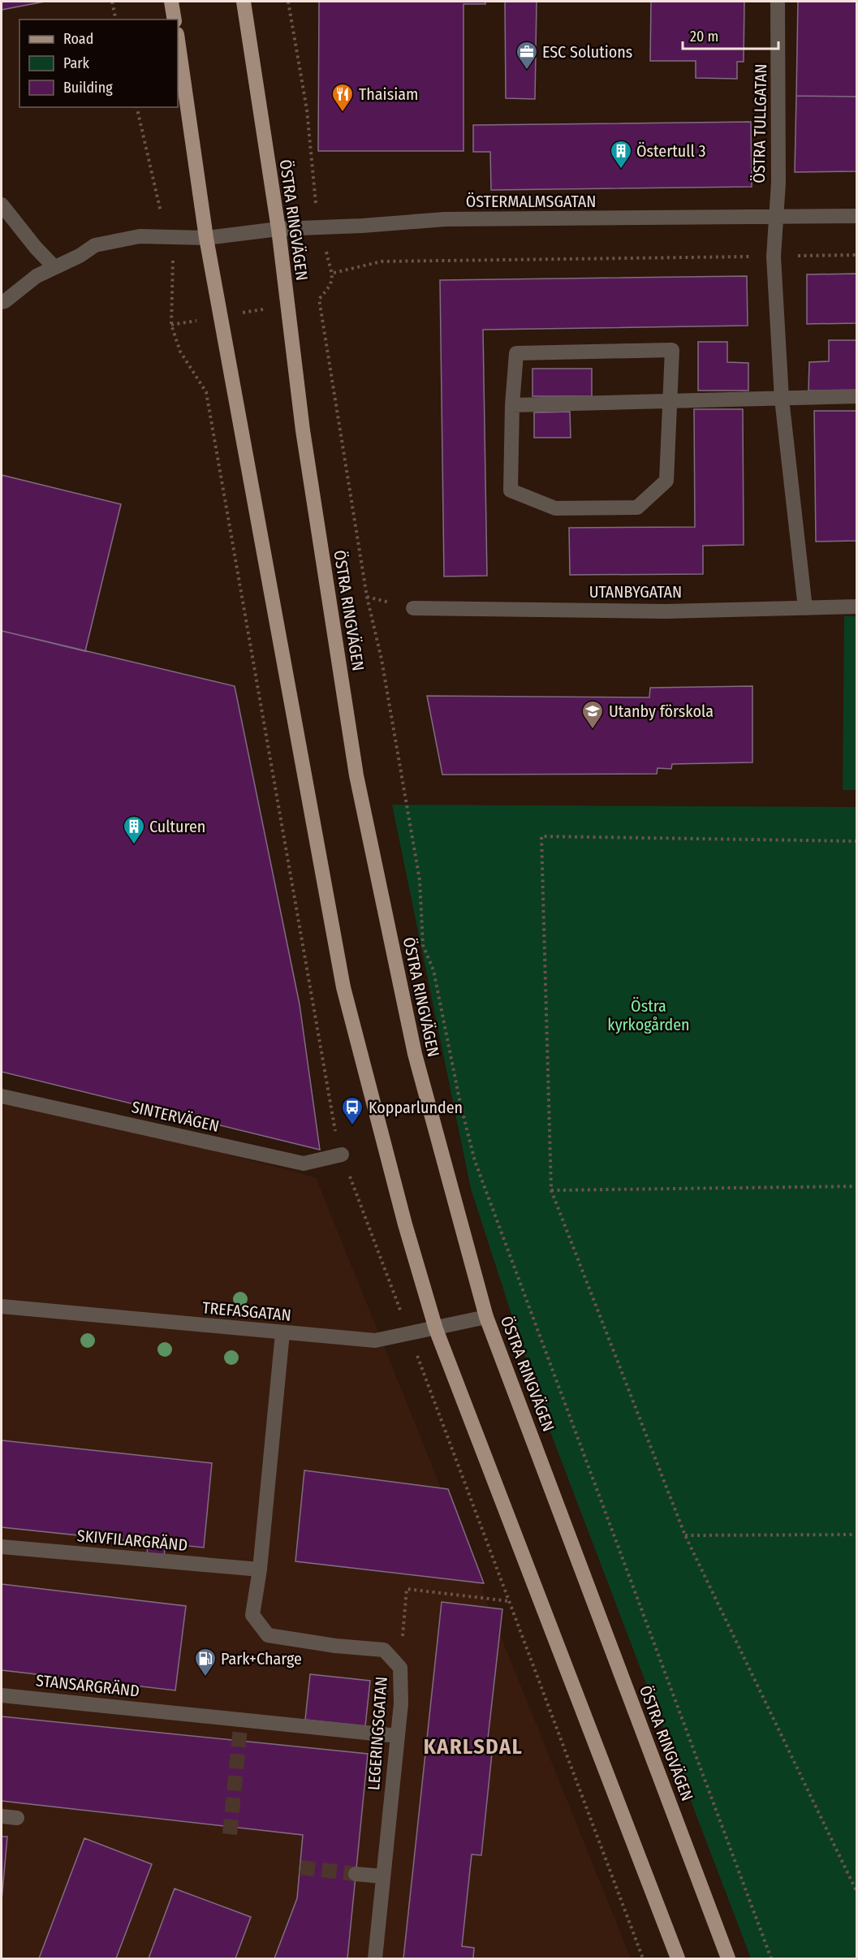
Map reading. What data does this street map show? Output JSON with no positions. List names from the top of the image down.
{
  "streets": {
    "main road": ["ÖSTRA RINGVÄGEN"],
    "street": [
      "ÖSTRA TULLGATAN",
      "ÖSTERMALMSGATAN",
      "UTANBYGATAN",
      "SINTERVÄGEN",
      "TREFASGATAN",
      "SKIVFILARGRÄND",
      "STANSARGRÄND",
      "LEGERINGSGATAN"
    ]
  },
  "crossings": [
    ["ÖSTRA TULLGATAN", "ÖSTERMALMSGATAN"],
    ["ÖSTRA TULLGATAN", "UTANBYGATAN"],
    ["ÖSTERMALMSGATAN", "ÖSTRA RINGVÄGEN"],
    ["ÖSTRA RINGVÄGEN", "TREFASGATAN"],
    ["TREFASGATAN", "LEGERINGSGATAN"],
    ["SKIVFILARGRÄND", "LEGERINGSGATAN"],
    ["STANSARGRÄND", "LEGERINGSGATAN"]
  ],
  "districts": ["KARLSDAL"],
  "parks": ["Östra kyrkogården"],
  "places": {
    "office": ["ESC Solutions"],
    "restaurant": ["Thaisiam"],
    "building": ["Östertull 3", "Culturen"],
    "school or university": ["Utanby förskola"],
    "bus stop": ["Kopparlunden"],
    "fuel station": ["Park+Charge"]
  },
  "legend": ["Road", "Park", "Building"],
  "scale_bar": "20 m"
}
